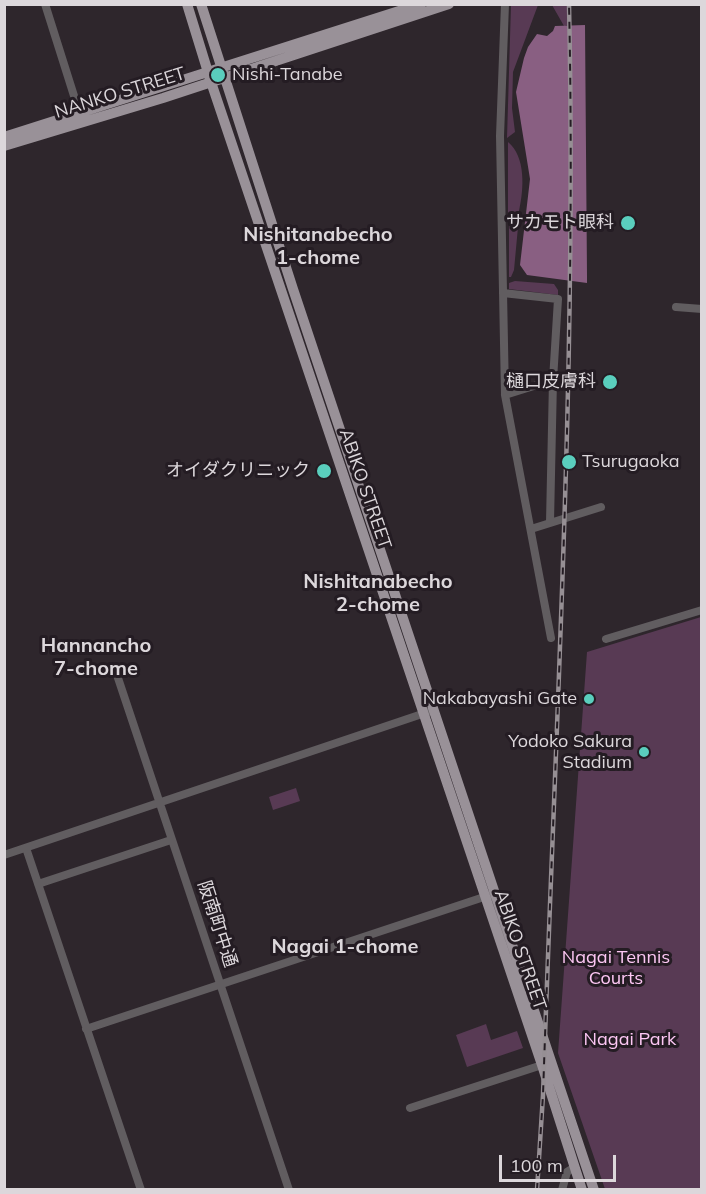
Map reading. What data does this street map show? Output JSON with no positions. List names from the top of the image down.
{
  "streets": {
    "main road": ["NANKO STREET", "ABIKO STREET"],
    "street": ["阪南町中通"]
  },
  "crossings": [
    ["NANKO STREET", "ABIKO STREET"]
  ],
  "districts": [
    "Nishitanabecho 1-chome",
    "Nishitanabecho 2-chome",
    "Hannancho 7-chome",
    "Nagai 1-chome"
  ],
  "parks": ["Nagai Tennis Courts", "Nagai Park"],
  "places": [
    "Nishi-Tanabe",
    "サカモト眼科",
    "樋口皮膚科",
    "Tsurugaoka",
    "オイダクリニック",
    "Nakabayashi Gate",
    "Yodoko Sakura Stadium"
  ],
  "scale_bar": "100 m"
}
